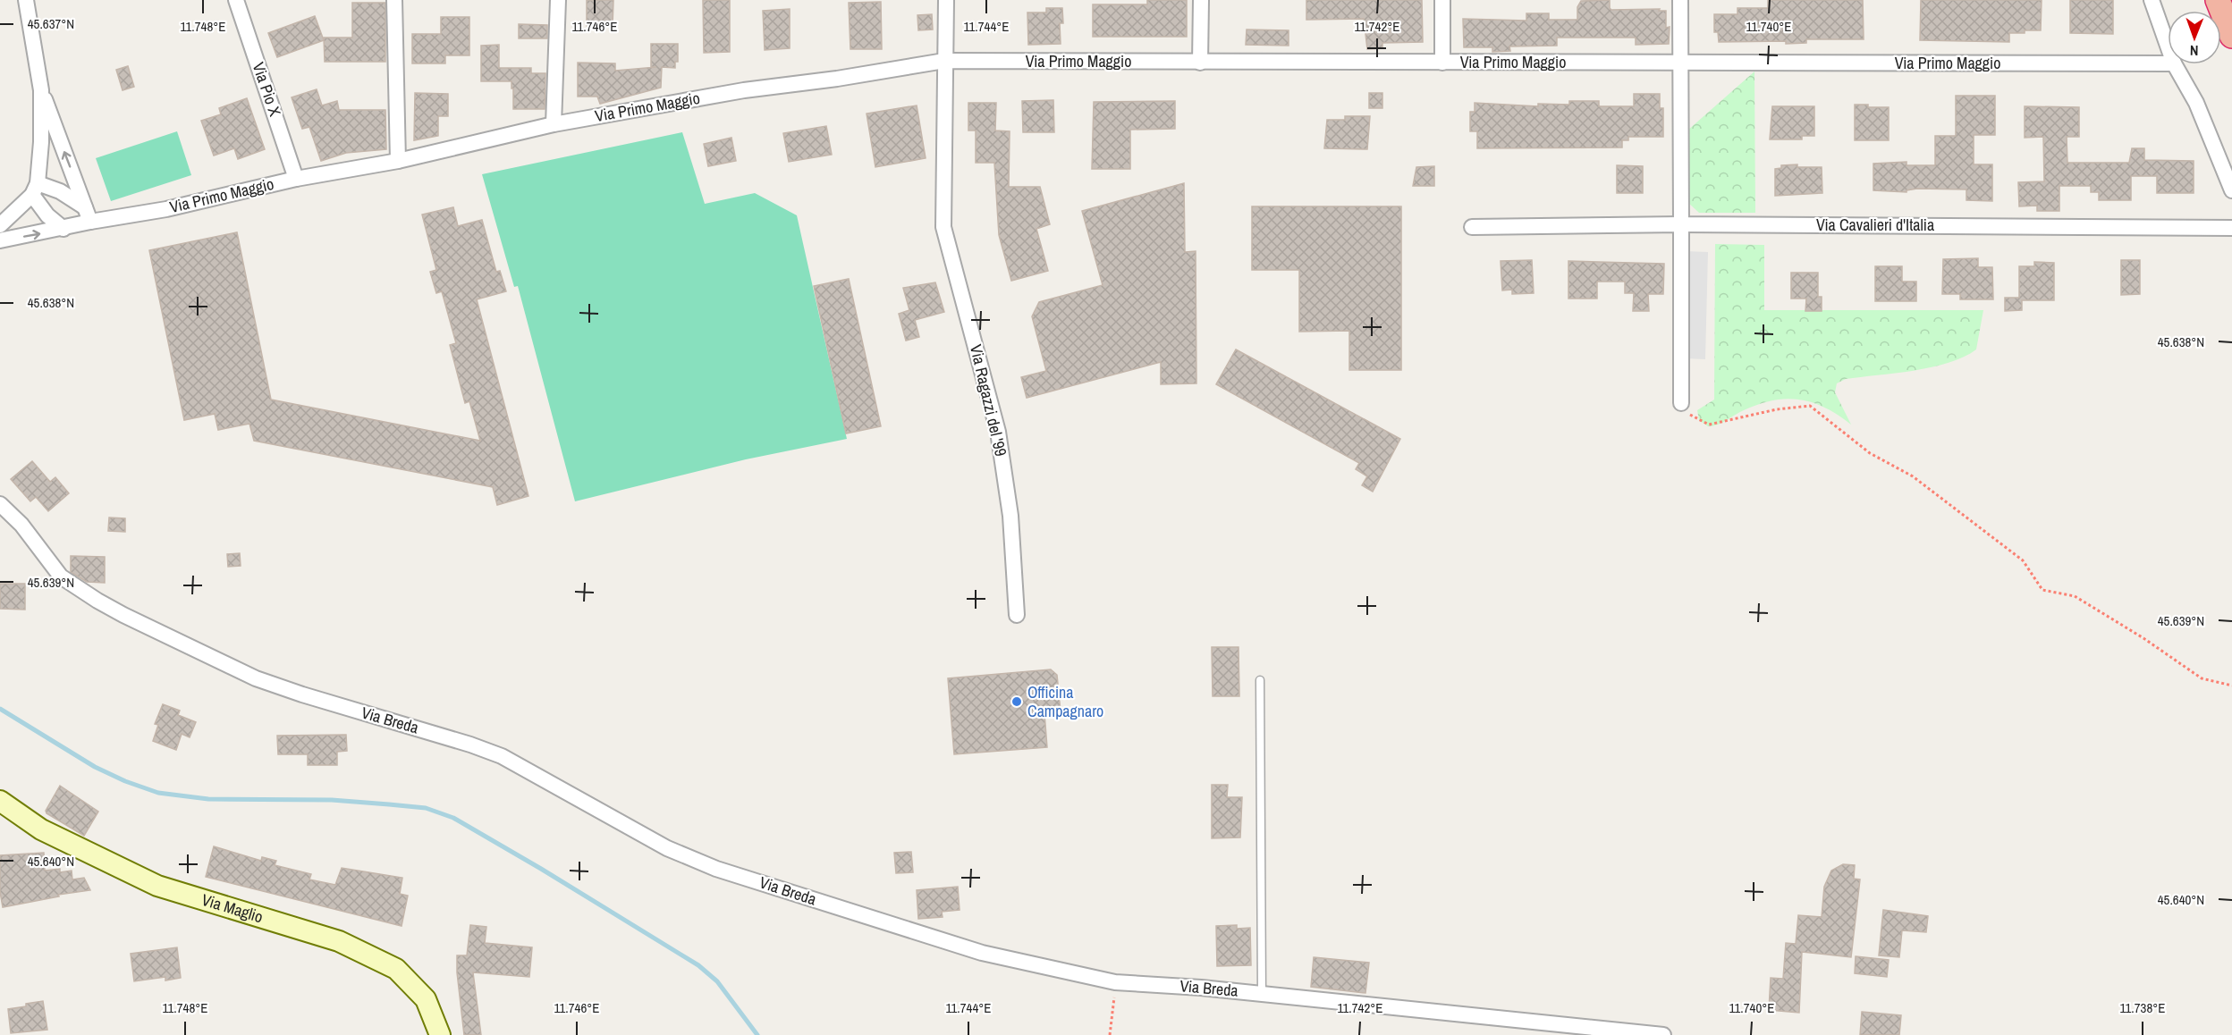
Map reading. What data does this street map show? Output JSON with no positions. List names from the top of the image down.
{
  "streets": {
    "main road": ["Via Maglio"],
    "street": [
      "Via Primo Maggio",
      "Via Pio X",
      "Via Cavalieri d'Italia",
      "Via Ragazzi del '99",
      "Via Breda"
    ]
  },
  "crossings": [
    ["Via Primo Maggio", "Via Pio X"],
    ["Via Primo Maggio", "Via Ragazzi del '99"]
  ],
  "places": ["Officina Campagnaro"],
  "north": "bottom",
  "coordinates": [
    "45.637°N",
    "11.748°E",
    "11.746°E",
    "11.744°E",
    "11.742°E",
    "11.740°E",
    "45.638°N",
    "45.639°N",
    "45.640°N",
    "11.738°E"
  ]
}
